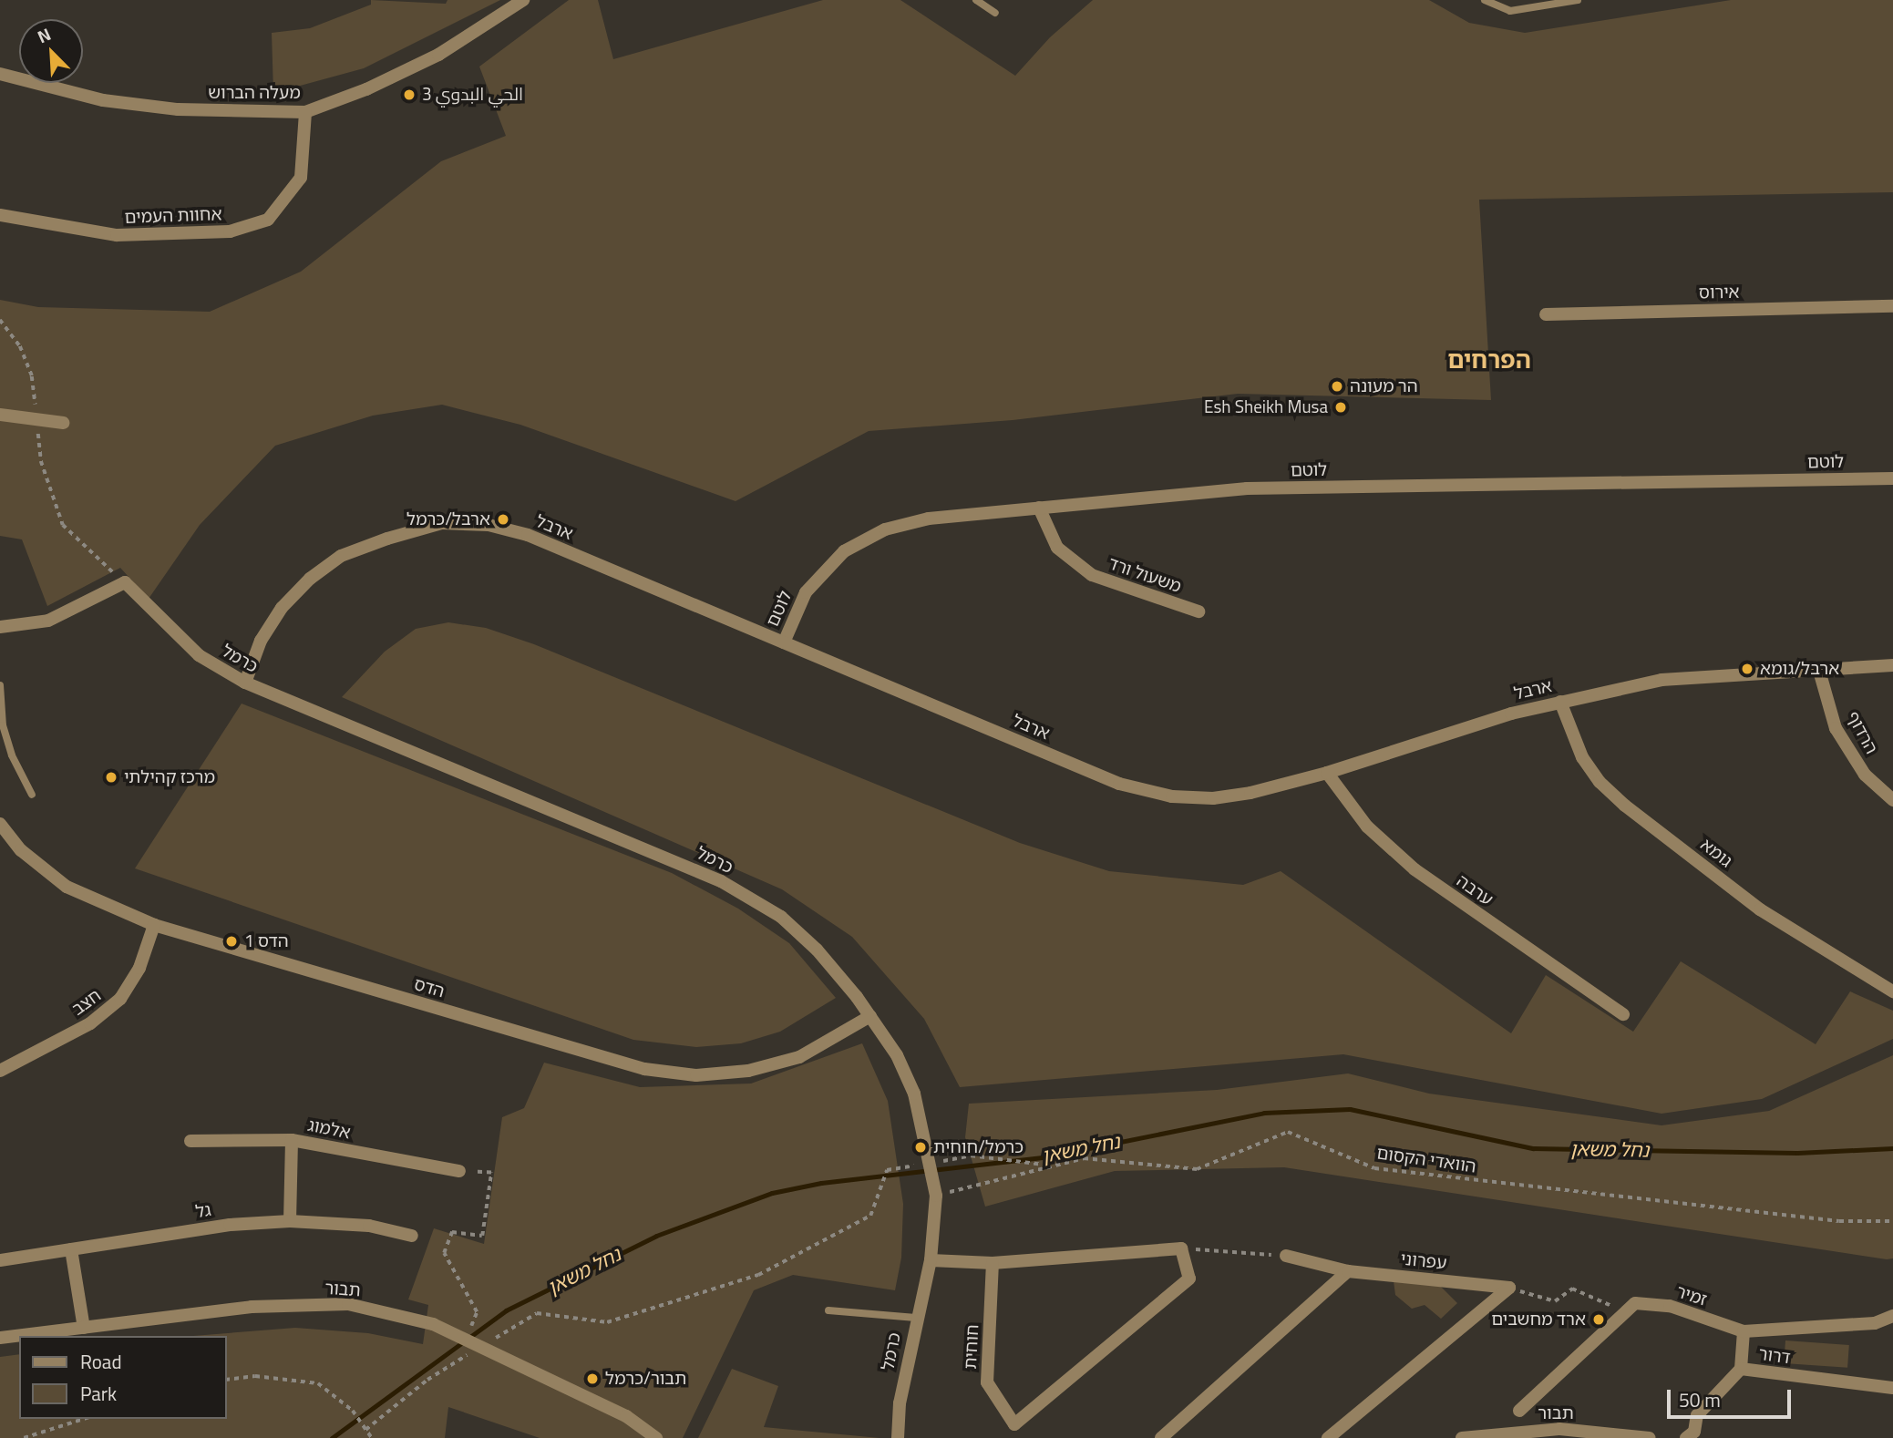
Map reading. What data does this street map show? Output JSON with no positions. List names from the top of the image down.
{
  "streets": {
    "street": [
      "מעלה הברוש",
      "אחוות העמים",
      "אירוס",
      "לוטם",
      "ארבל",
      "משעול ורד",
      "כרמל",
      "הרדוף",
      "גומא",
      "ערבה",
      "הדס",
      "חצב",
      "אלמוג",
      "גל",
      "עפרוני",
      "תבור",
      "זמיר",
      "חוחית",
      "דרור"
    ],
    "path": ["הוואדי הקסום"]
  },
  "crossings": [
    ["מעלה הברוש", "אחוות העמים"],
    ["לוטם", "ארבל"],
    ["לוטם", "משעול ורד"],
    ["ארבל", "כרמל"],
    ["ארבל", "הרדוף"],
    ["ארבל", "גומא"],
    ["ארבל", "ערבה"],
    ["כרמל", "הדס"],
    ["כרמל", "הוואדי הקסום"],
    ["הדס", "חצב"]
  ],
  "districts": ["הפרחים"],
  "water": ["נחל משאן"],
  "places": [
    "الحي البدوي 3",
    "הר מעונה",
    "Esh Sheikh Musa",
    "ארבל/כרמל",
    "ארבל/גומא",
    "מרכז קהילתי",
    "הדס 1",
    "כרמל/חוחית",
    "ארד מחשבים",
    "תבור/כרמל"
  ],
  "legend": ["Road", "Park"],
  "scale_bar": "50 m",
  "north": "top left"
}
